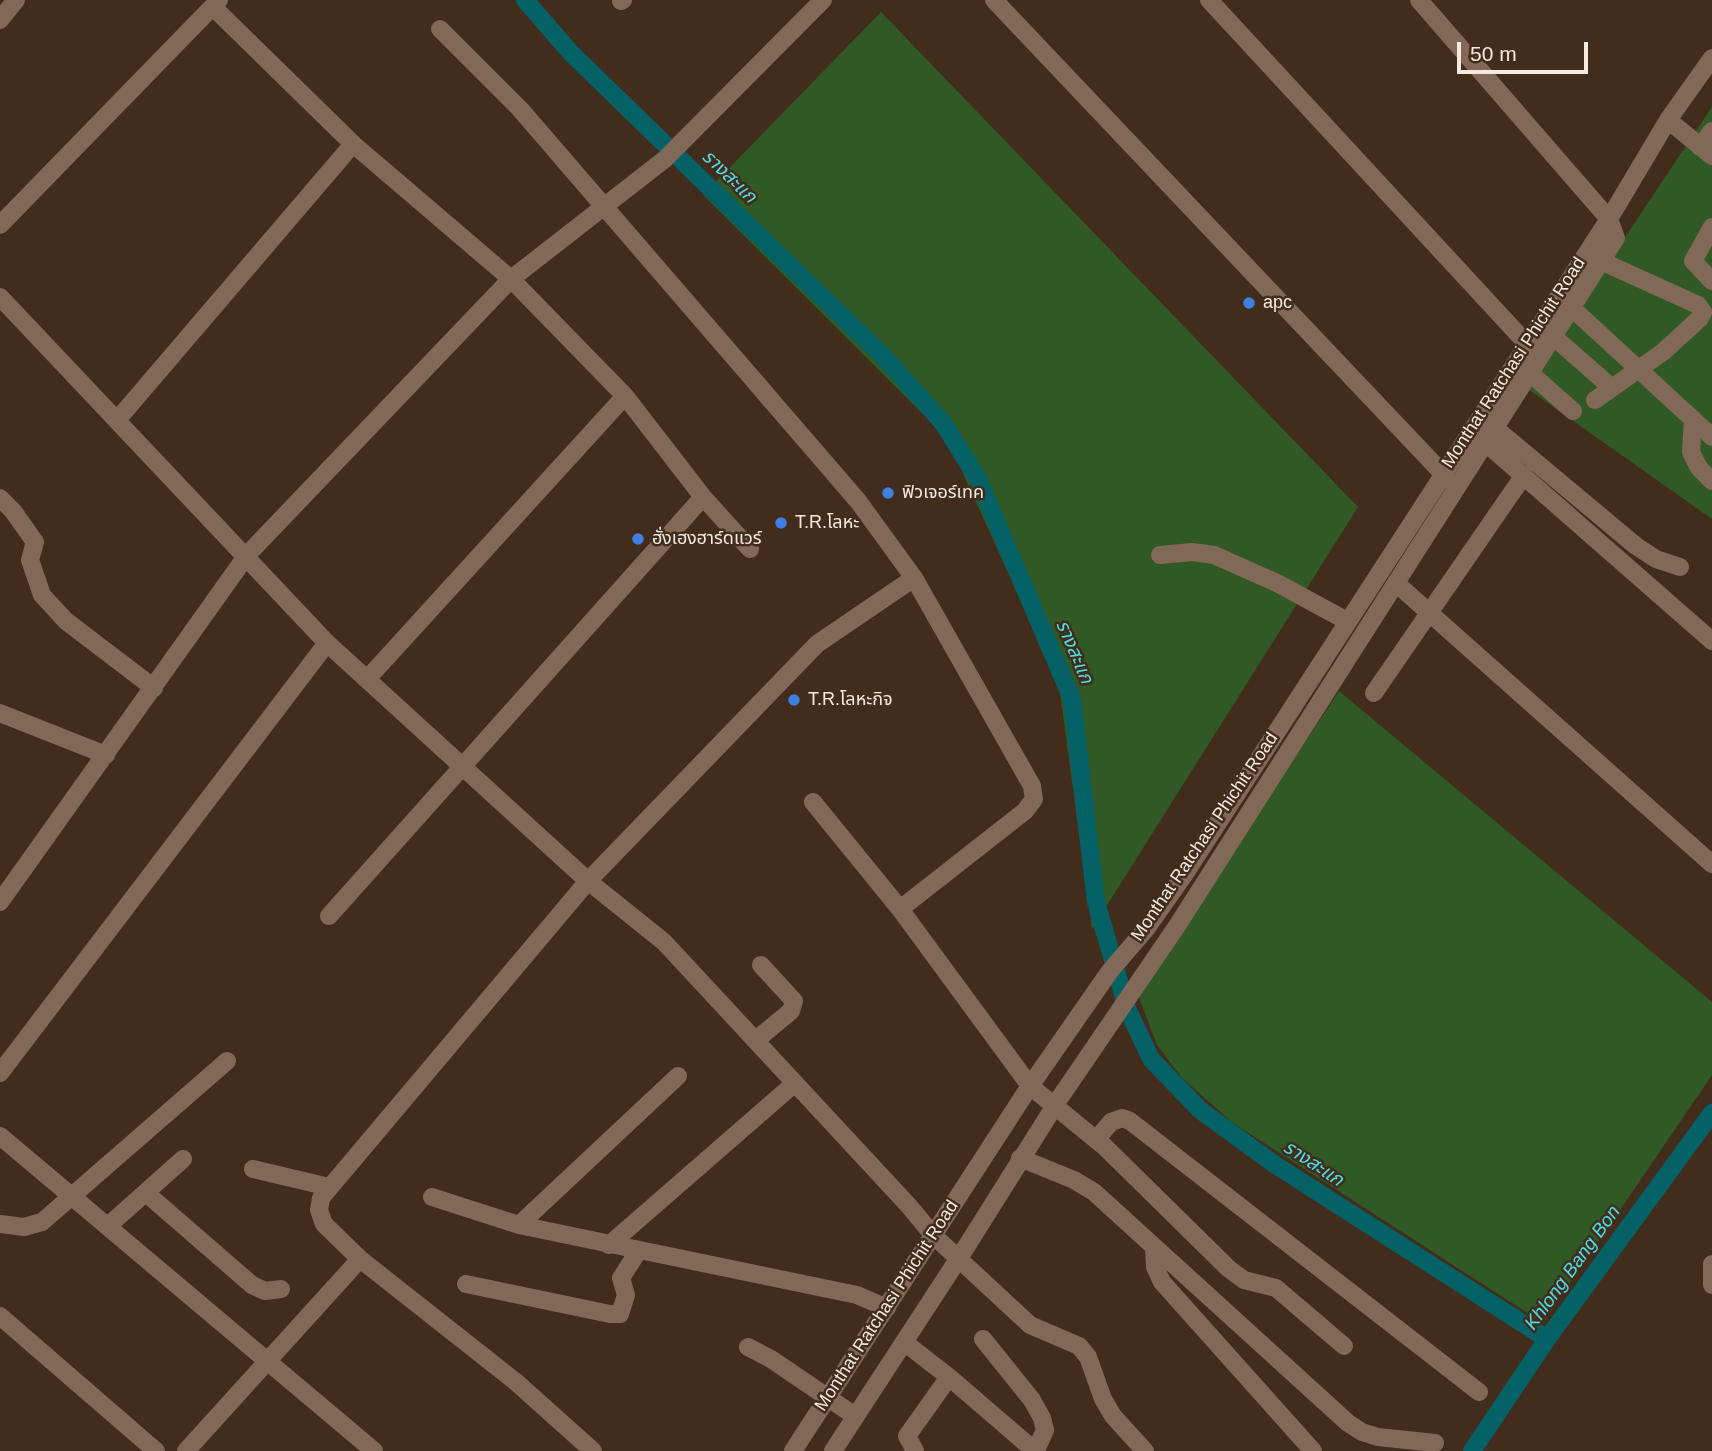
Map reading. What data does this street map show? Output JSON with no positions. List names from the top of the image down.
{
  "streets": {
    "street": ["Monthat Ratchasi Phichit Road"]
  },
  "water": ["รางสะแก", "Khlong Bang Bon"],
  "places": [
    "apc",
    "ฟิวเจอร์เทค",
    "T.R.โลหะ",
    "ฮั่งเฮงฮาร์ดแวร์",
    "T.R.โลหะกิจ"
  ],
  "scale_bar": "50 m"
}
